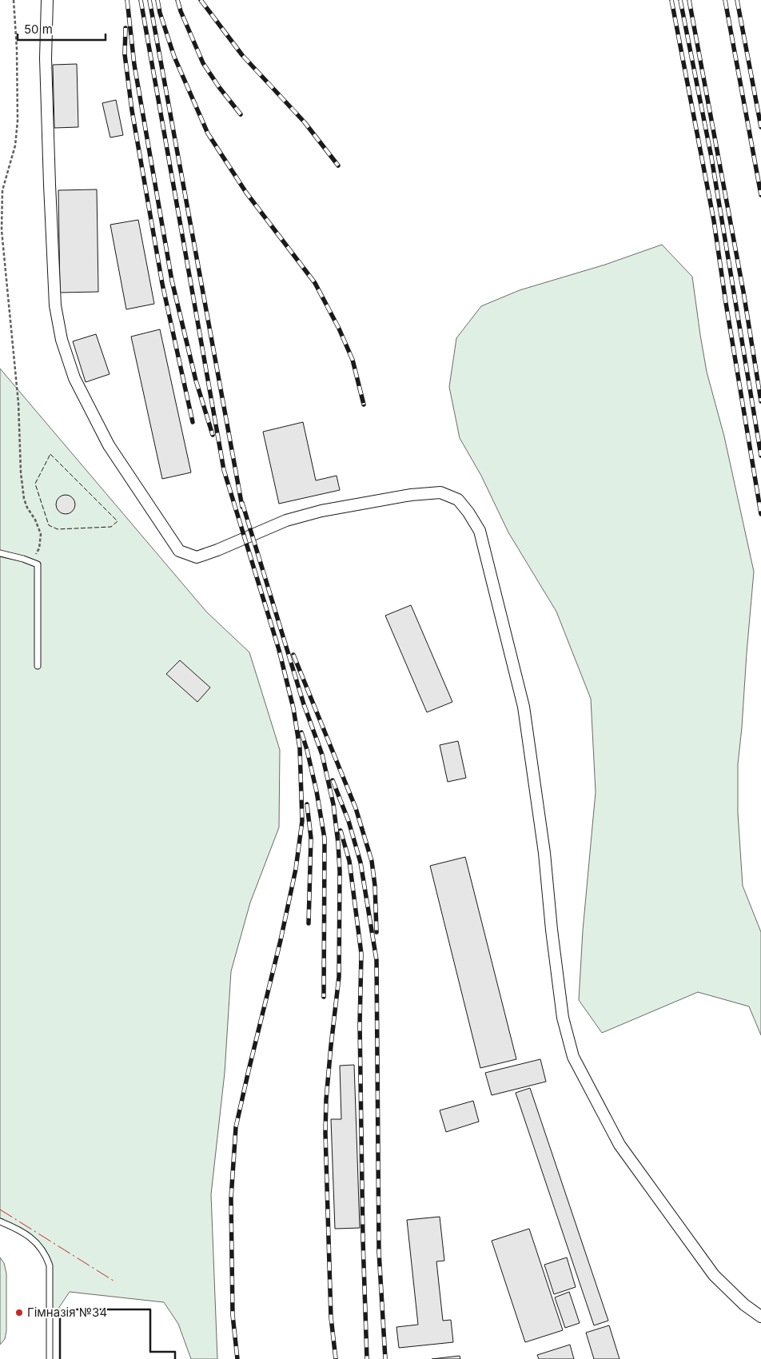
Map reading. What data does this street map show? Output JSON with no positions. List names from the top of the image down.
{
  "places": ["Гімназія №34"],
  "scale_bar": "50 m"
}
